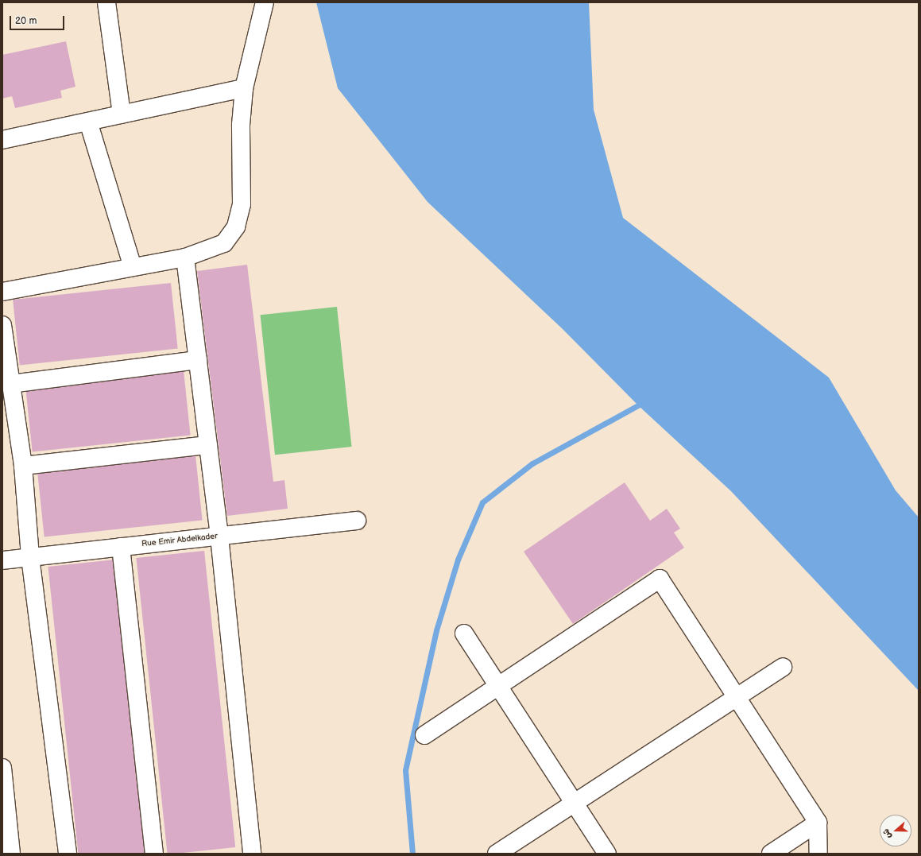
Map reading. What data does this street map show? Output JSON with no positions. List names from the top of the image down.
{
  "streets": {
    "street": ["Rue Emir Abdelkader"]
  },
  "scale_bar": "20 m",
  "north": "left"
}
